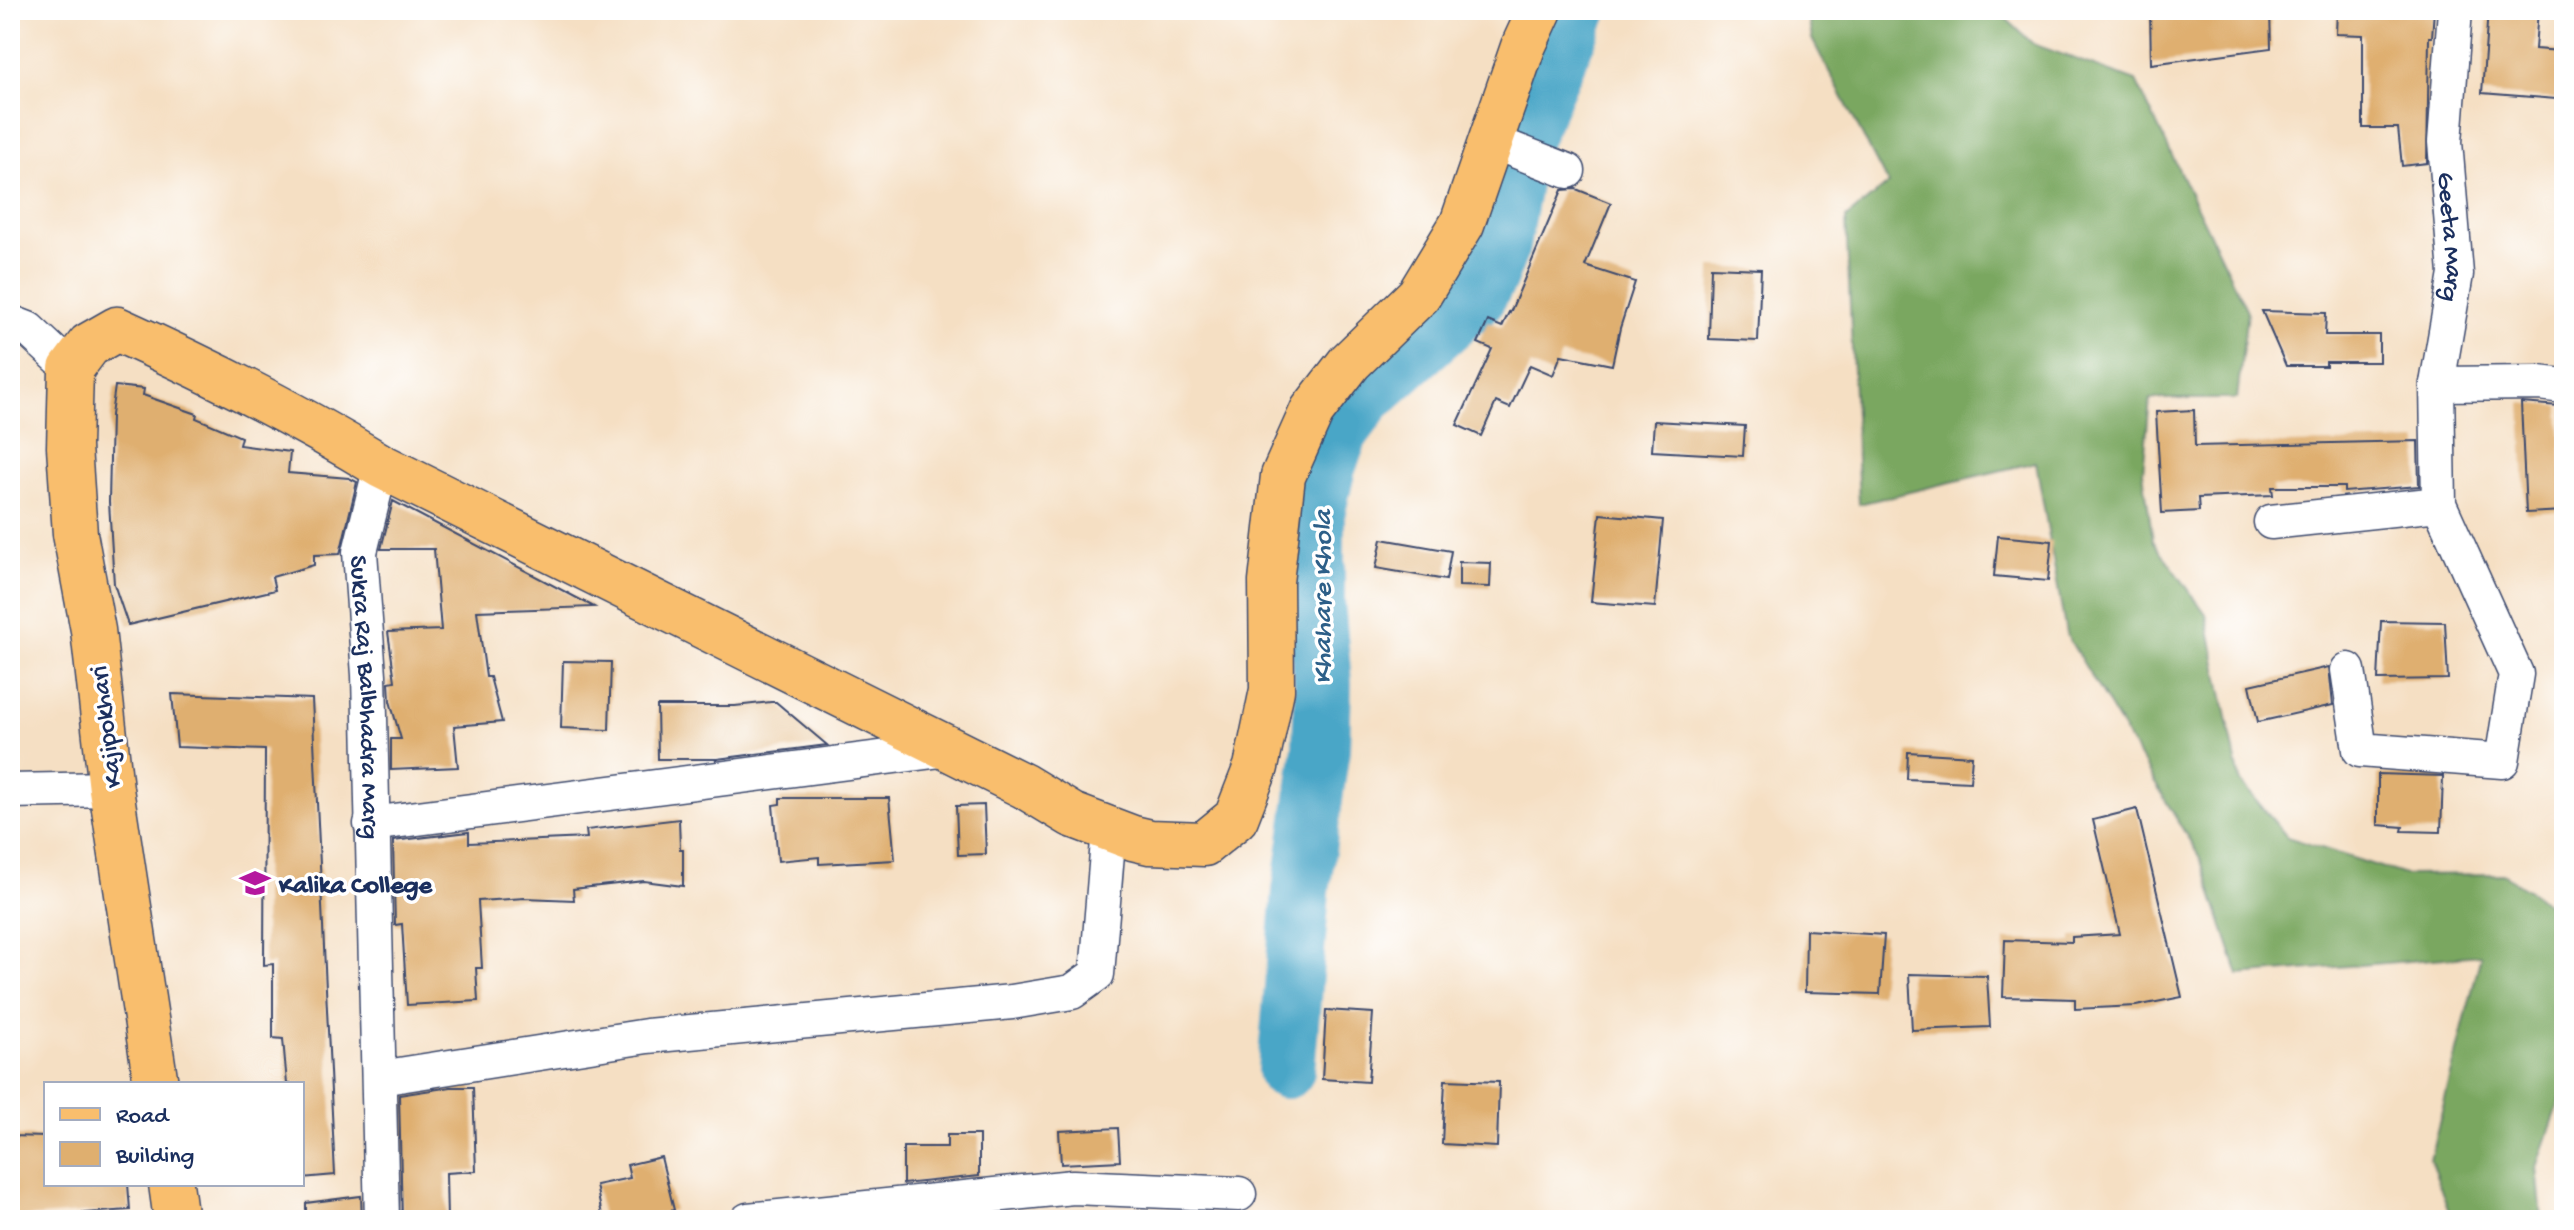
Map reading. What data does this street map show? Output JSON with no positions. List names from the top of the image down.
{
  "streets": {
    "main road": ["Kajipokhari"],
    "street": ["Geeta Marg", "Sukra Raj Balbhadra Marg"]
  },
  "water": ["Khahare Khola"],
  "places": {
    "school or university": ["Kalika College"]
  },
  "legend": ["Road", "Building"]
}
